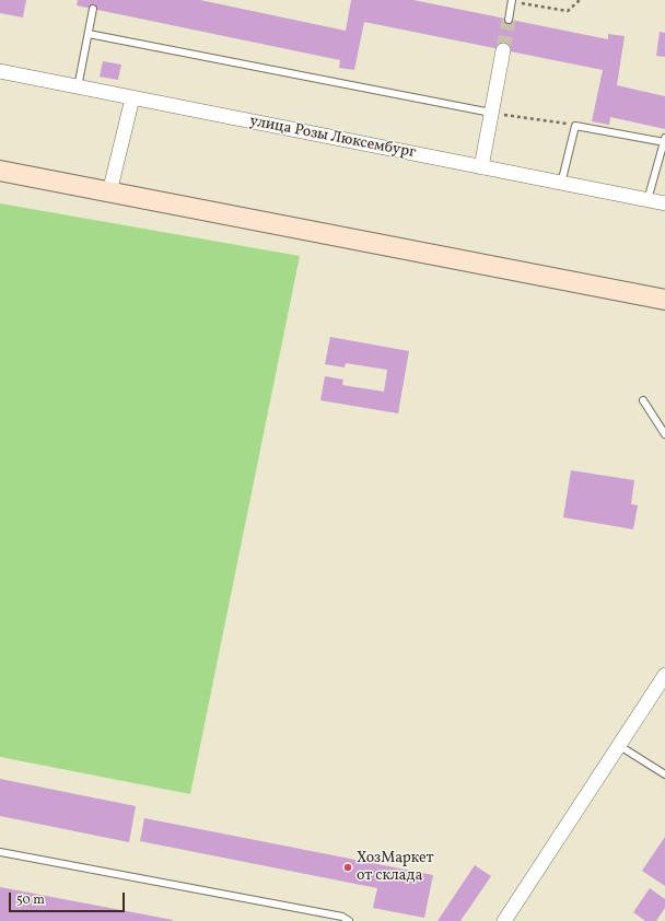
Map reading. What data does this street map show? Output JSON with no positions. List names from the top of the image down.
{
  "streets": {
    "street": ["улица Розы Люксембург"]
  },
  "places": ["ХозМаркет от склада"],
  "scale_bar": "50 m"
}
